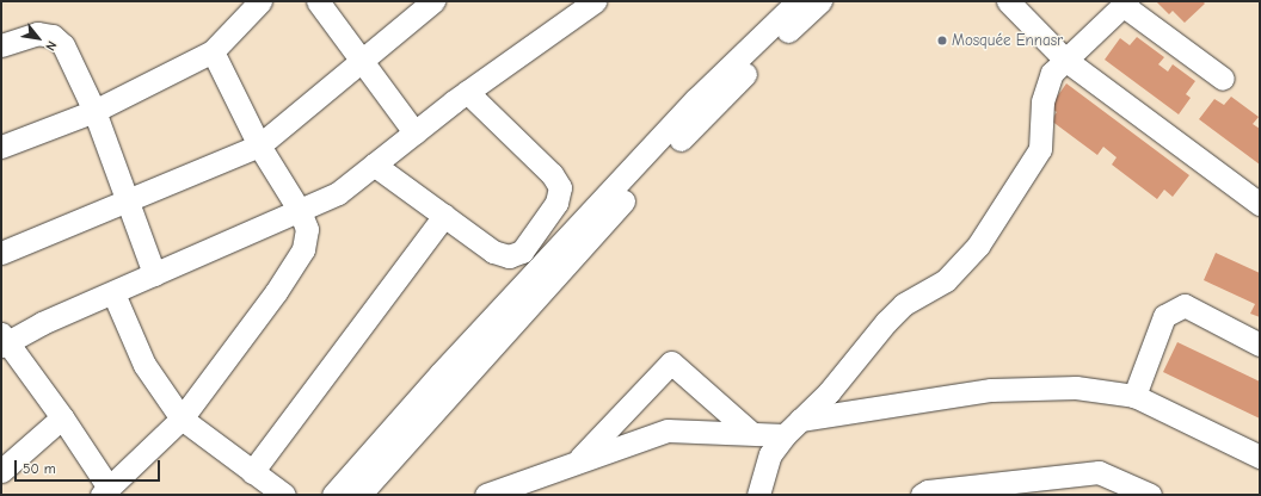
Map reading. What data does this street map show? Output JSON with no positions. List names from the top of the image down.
{
  "places": ["Mosquée Ennasr"],
  "scale_bar": "50 m",
  "north": "bottom right"
}
